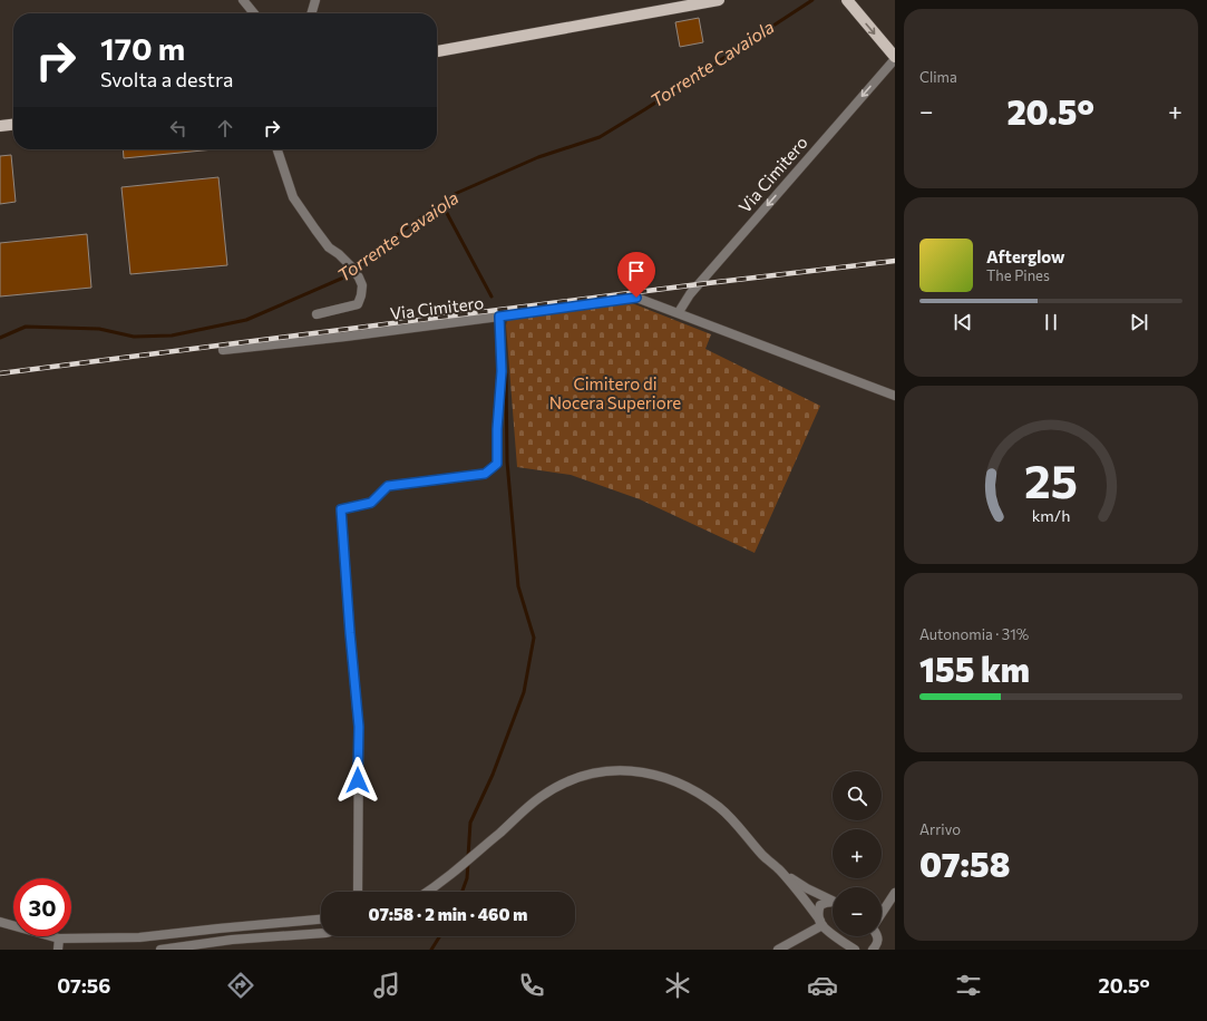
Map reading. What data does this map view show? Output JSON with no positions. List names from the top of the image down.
{
  "streets": {
    "street": ["Via Cimitero"]
  },
  "water": ["Torrente Cavaiola"],
  "parks": ["Cimitero di Nocera Superiore"],
  "page": {
    "tile": [
      "Clima",
      ["Autonomia · 31%", "155 km"],
      ["Arrivo", "07:58"]
    ],
    "turn": ["170 m", "Svolta a destra"],
    "heat": ["−", "20.5°", "+"],
    "song": ["Afterglow", "The Pines"],
    "map_buttons": ["+", "−"],
    "limit": "30",
    "trip": "07:58 · 2 min · 460 m",
    "tabs": ["07:56", "20.5°"],
    "gauge": ["25", "km/h"]
  }
}
